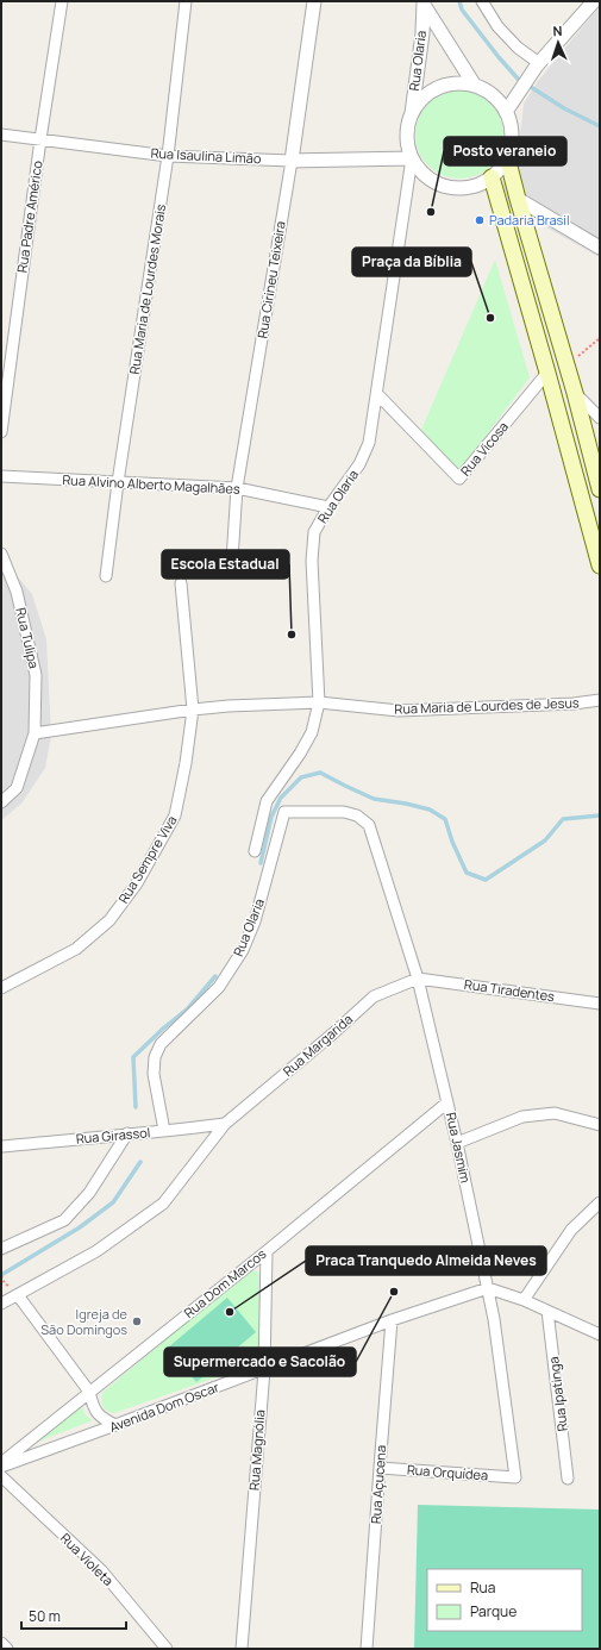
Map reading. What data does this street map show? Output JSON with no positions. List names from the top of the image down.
{
  "streets": {
    "street": [
      "Rua Olaria",
      "Rua Isaulina Limão",
      "Rua Padre Américo",
      "Rua Cirineu Teixeira",
      "Rua Maria de Lourdes Morais",
      "Rua Vicosa",
      "Rua Alvino Alberto Magalhães",
      "Rua Tulipa",
      "Rua Maria de Lourdes de Jesus",
      "Rua Sempre Viva",
      "Rua Tiradentes",
      "Rua Margarida",
      "Rua Girassol",
      "Rua Jasmim",
      "Rua Dom Marcos",
      "Rua Ipatinga",
      "Avenida Dom Oscar",
      "Rua Magnólia",
      "Rua Orquídea",
      "Rua Açucena",
      "Rua Violeta"
    ]
  },
  "crossings": [
    ["Rua Olaria", "Rua Isaulina Limão"],
    ["Rua Olaria", "Rua Vicosa"],
    ["Rua Olaria", "Rua Alvino Alberto Magalhães"],
    ["Rua Olaria", "Rua Maria de Lourdes de Jesus"],
    ["Rua Olaria", "Rua Girassol"],
    ["Rua Olaria", "Rua Jasmim"],
    ["Rua Isaulina Limão", "Rua Padre Américo"],
    ["Rua Isaulina Limão", "Rua Cirineu Teixeira"],
    ["Rua Isaulina Limão", "Rua Maria de Lourdes Morais"],
    ["Rua Cirineu Teixeira", "Rua Alvino Alberto Magalhães"],
    ["Rua Maria de Lourdes Morais", "Rua Alvino Alberto Magalhães"],
    ["Rua Tulipa", "Rua Maria de Lourdes de Jesus"],
    ["Rua Maria de Lourdes de Jesus", "Rua Sempre Viva"],
    ["Rua Tiradentes", "Rua Margarida"],
    ["Rua Tiradentes", "Rua Jasmim"],
    ["Rua Margarida", "Rua Girassol"],
    ["Rua Margarida", "Rua Jasmim"],
    ["Rua Jasmim", "Rua Dom Marcos"],
    ["Rua Jasmim", "Avenida Dom Oscar"],
    ["Rua Jasmim", "Rua Orquídea"],
    ["Rua Dom Marcos", "Avenida Dom Oscar"],
    ["Rua Dom Marcos", "Rua Magnólia"],
    ["Avenida Dom Oscar", "Rua Magnólia"],
    ["Avenida Dom Oscar", "Rua Açucena"],
    ["Rua Orquídea", "Rua Açucena"]
  ],
  "places": [
    "Posto veraneio",
    "Padaria Brasil",
    "Praça da Bíblia",
    "Escola Estadual",
    "Supermercado e Sacolão",
    "Praca Tranquedo Almeida Neves",
    "Igreja de São Domingos"
  ],
  "legend": ["Rua", "Parque"],
  "scale_bar": "50 m",
  "north": "top"
}
